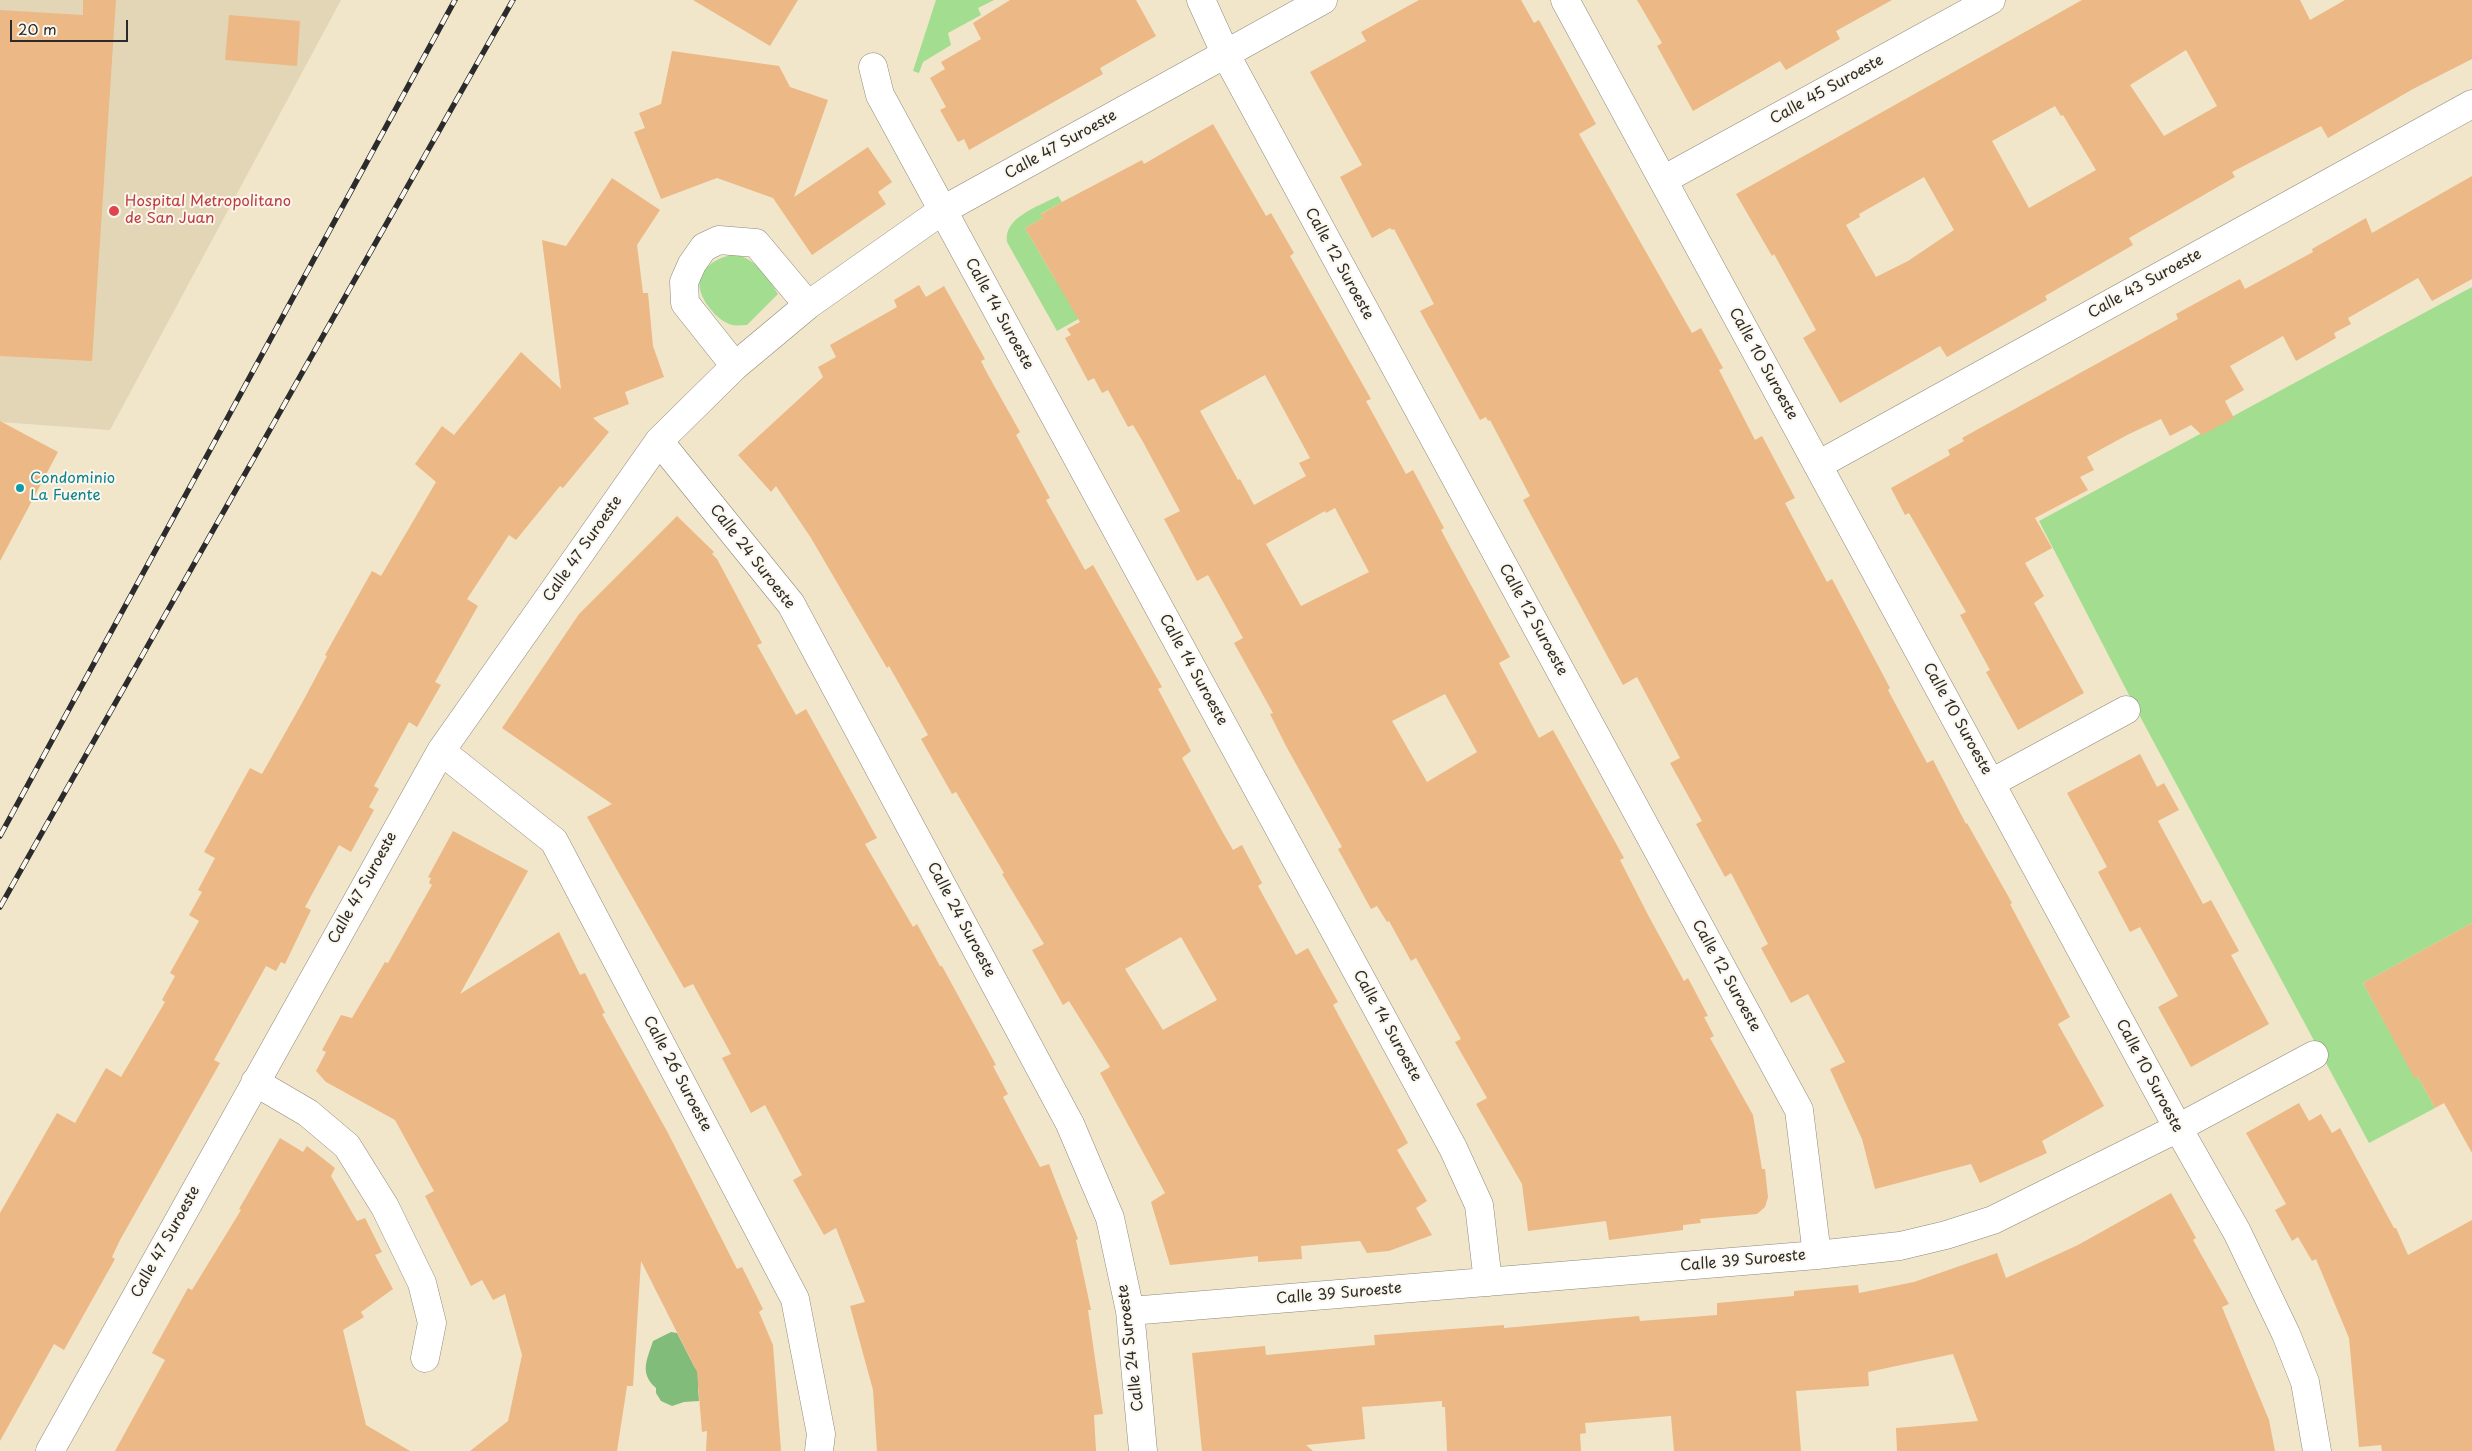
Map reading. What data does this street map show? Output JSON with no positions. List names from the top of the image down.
{
  "streets": {
    "street": [
      "Calle 45 Suroeste",
      "Calle 47 Suroeste",
      "Calle 12 Suroeste",
      "Calle 43 Suroeste",
      "Calle 14 Suroeste",
      "Calle 10 Suroeste",
      "Calle 24 Suroeste",
      "Calle 26 Suroeste",
      "Calle 39 Suroeste"
    ]
  },
  "crossings": [
    ["Calle 45 Suroeste", "Calle 10 Suroeste"],
    ["Calle 47 Suroeste", "Calle 12 Suroeste"],
    ["Calle 47 Suroeste", "Calle 14 Suroeste"],
    ["Calle 47 Suroeste", "Calle 24 Suroeste"],
    ["Calle 47 Suroeste", "Calle 26 Suroeste"],
    ["Calle 12 Suroeste", "Calle 39 Suroeste"],
    ["Calle 43 Suroeste", "Calle 10 Suroeste"],
    ["Calle 14 Suroeste", "Calle 39 Suroeste"],
    ["Calle 10 Suroeste", "Calle 39 Suroeste"],
    ["Calle 24 Suroeste", "Calle 39 Suroeste"]
  ],
  "places": ["Hospital Metropolitano de San Juan", "Condominio La Fuente"],
  "scale_bar": "20 m"
}
